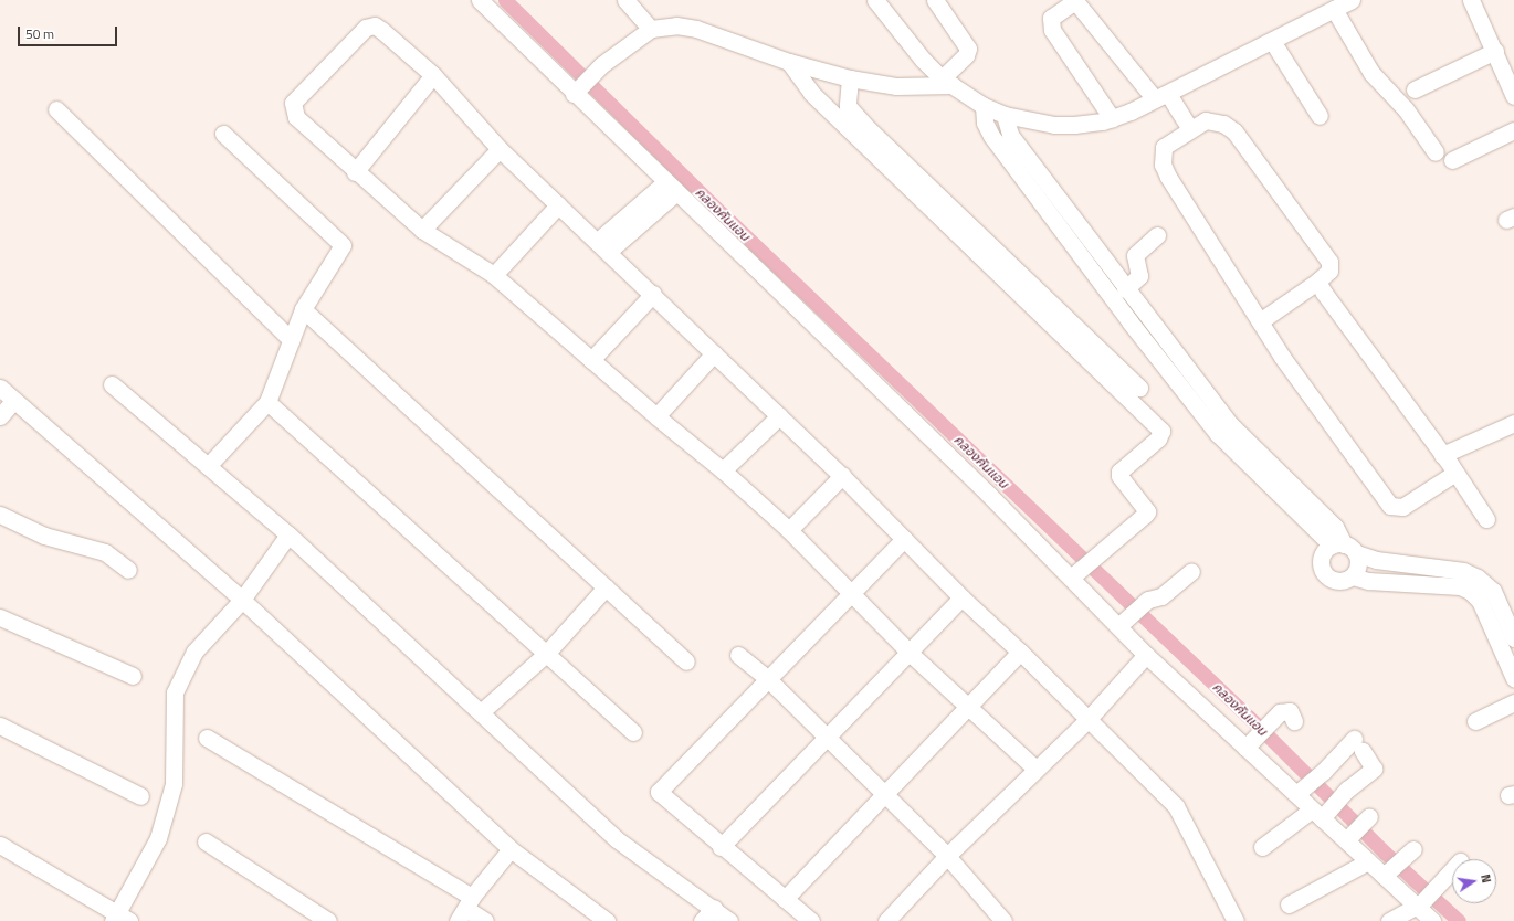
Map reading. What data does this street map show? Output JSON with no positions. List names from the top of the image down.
{
  "water": ["คลองคันแอน"],
  "scale_bar": "50 m",
  "north": "right"
}
